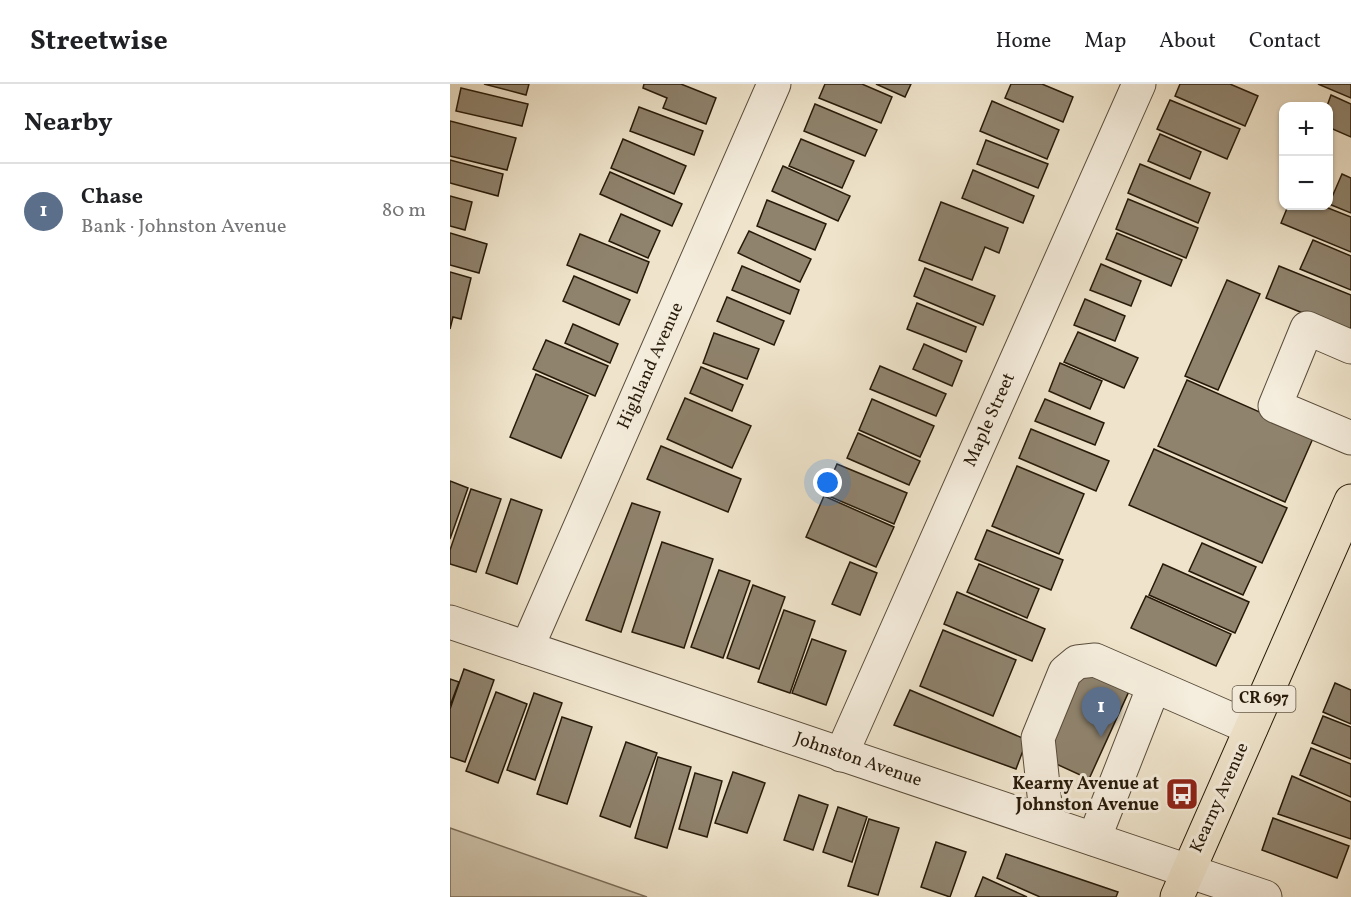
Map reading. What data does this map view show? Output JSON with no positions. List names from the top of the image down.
{
  "streets": {
    "main road": ["CR 697", "Kearny Avenue"],
    "street": ["Highland Avenue", "Maple Street", "Johnston Avenue"]
  },
  "crossings": [
    ["Highland Avenue", "Johnston Avenue"],
    ["Maple Street", "Johnston Avenue"],
    ["Johnston Avenue", "Kearny Avenue"]
  ],
  "places": {
    "bus stop": ["Kearny Avenue at Johnston Avenue"]
  },
  "page": {
    "header": "Streetwise",
    "nav": [
      "Home",
      "Map",
      "About",
      "Contact"
    ],
    "heading": "Nearby",
    "map_buttons": ["+", "−"],
    "list": [
      {
        "mark": "1",
        "name": "Chase",
        "note": "Bank · Johnston Avenue",
        "value": "80 m"
      }
    ],
    "pins": "1"
  }
}
